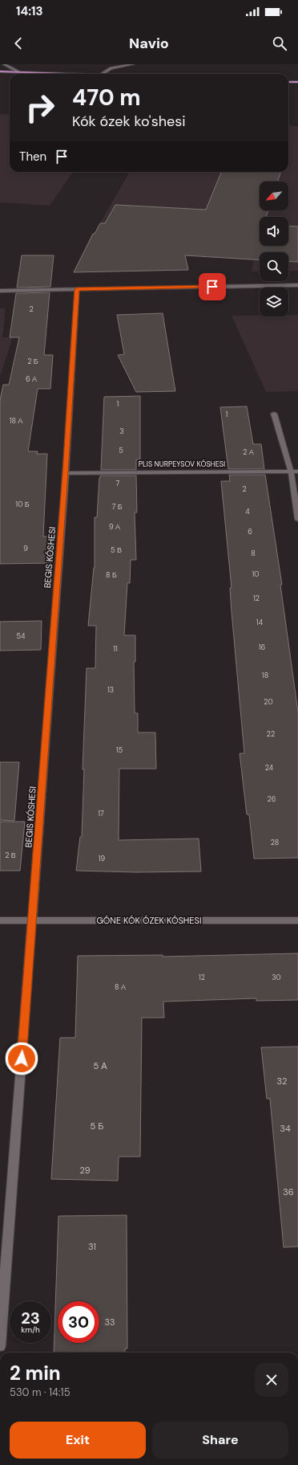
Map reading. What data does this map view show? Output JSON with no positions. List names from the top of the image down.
{
  "streets": {
    "street": ["PLIS NURPEYSOV KÓSHESI", "BEGIS KÓSHESI", "GÓNE KÓK ÓZEK KÓSHESI"]
  },
  "crossings": [
    ["PLIS NURPEYSOV KÓSHESI", "BEGIS KÓSHESI"],
    ["BEGIS KÓSHESI", "GÓNE KÓK ÓZEK KÓSHESI"]
  ],
  "house_numbers": [
    "2",
    "2 Б",
    "6 А",
    "1",
    "1",
    "18 А",
    "3",
    "5",
    "2 А",
    "7",
    "2",
    "10 Б",
    "7 Б",
    "4",
    "9 А",
    "6",
    "9",
    "5 В",
    "8",
    "10",
    "8 Б",
    "12",
    "14",
    "54",
    "16",
    "11",
    "18",
    "13",
    "20",
    "22",
    "15",
    "24",
    "26",
    "17",
    "28",
    "2 В",
    "19",
    "12",
    "30",
    "8 А",
    "5 А",
    "32",
    "5 Б",
    "34",
    "29",
    "36",
    "31",
    "33"
  ],
  "north": "bottom left",
  "page": {
    "status": "14:13",
    "header": "Navio",
    "turn": ["470 m", "Kók ózek ko'shesi"],
    "then": "Then",
    "speed": "23 km/h",
    "limit": "30",
    "heading": ["2 min", "530 m · 14:15"],
    "buttons": ["Exit", "Share"]
  }
}
